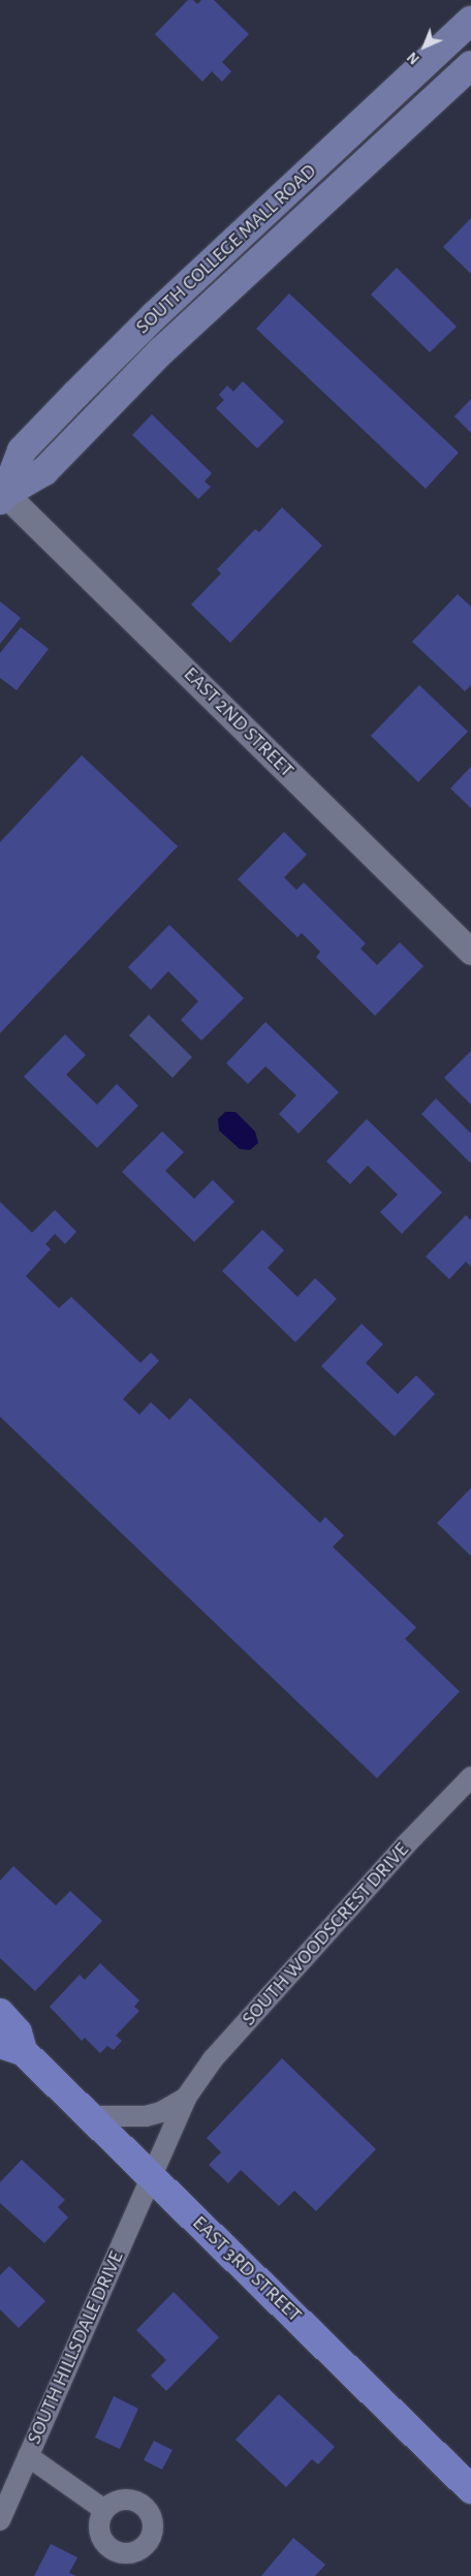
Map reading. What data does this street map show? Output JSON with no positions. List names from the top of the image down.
{
  "streets": {
    "main road": ["SOUTH COLLEGE MALL ROAD", "EAST 3RD STREET"],
    "street": ["EAST 2ND STREET", "SOUTH WOODSCREST DRIVE", "SOUTH HILLSDALE DRIVE"]
  },
  "crossings": [
    ["SOUTH COLLEGE MALL ROAD", "EAST 2ND STREET"],
    ["SOUTH WOODSCREST DRIVE", "EAST 3RD STREET"],
    ["SOUTH WOODSCREST DRIVE", "SOUTH HILLSDALE DRIVE"],
    ["EAST 3RD STREET", "SOUTH HILLSDALE DRIVE"]
  ],
  "north": "bottom left"
}
